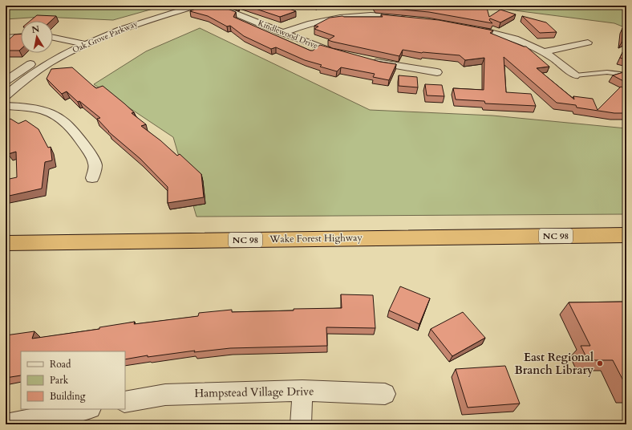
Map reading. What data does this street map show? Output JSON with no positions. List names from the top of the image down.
{
  "streets": {
    "highway": ["NC 98", "Wake Forest Highway"],
    "street": ["Kindlewood Drive", "Oak Grove Parkway", "Hampstead Village Drive"]
  },
  "places": ["East Regional Branch Library"],
  "legend": ["Road", "Park", "Building"],
  "north": "top"
}
